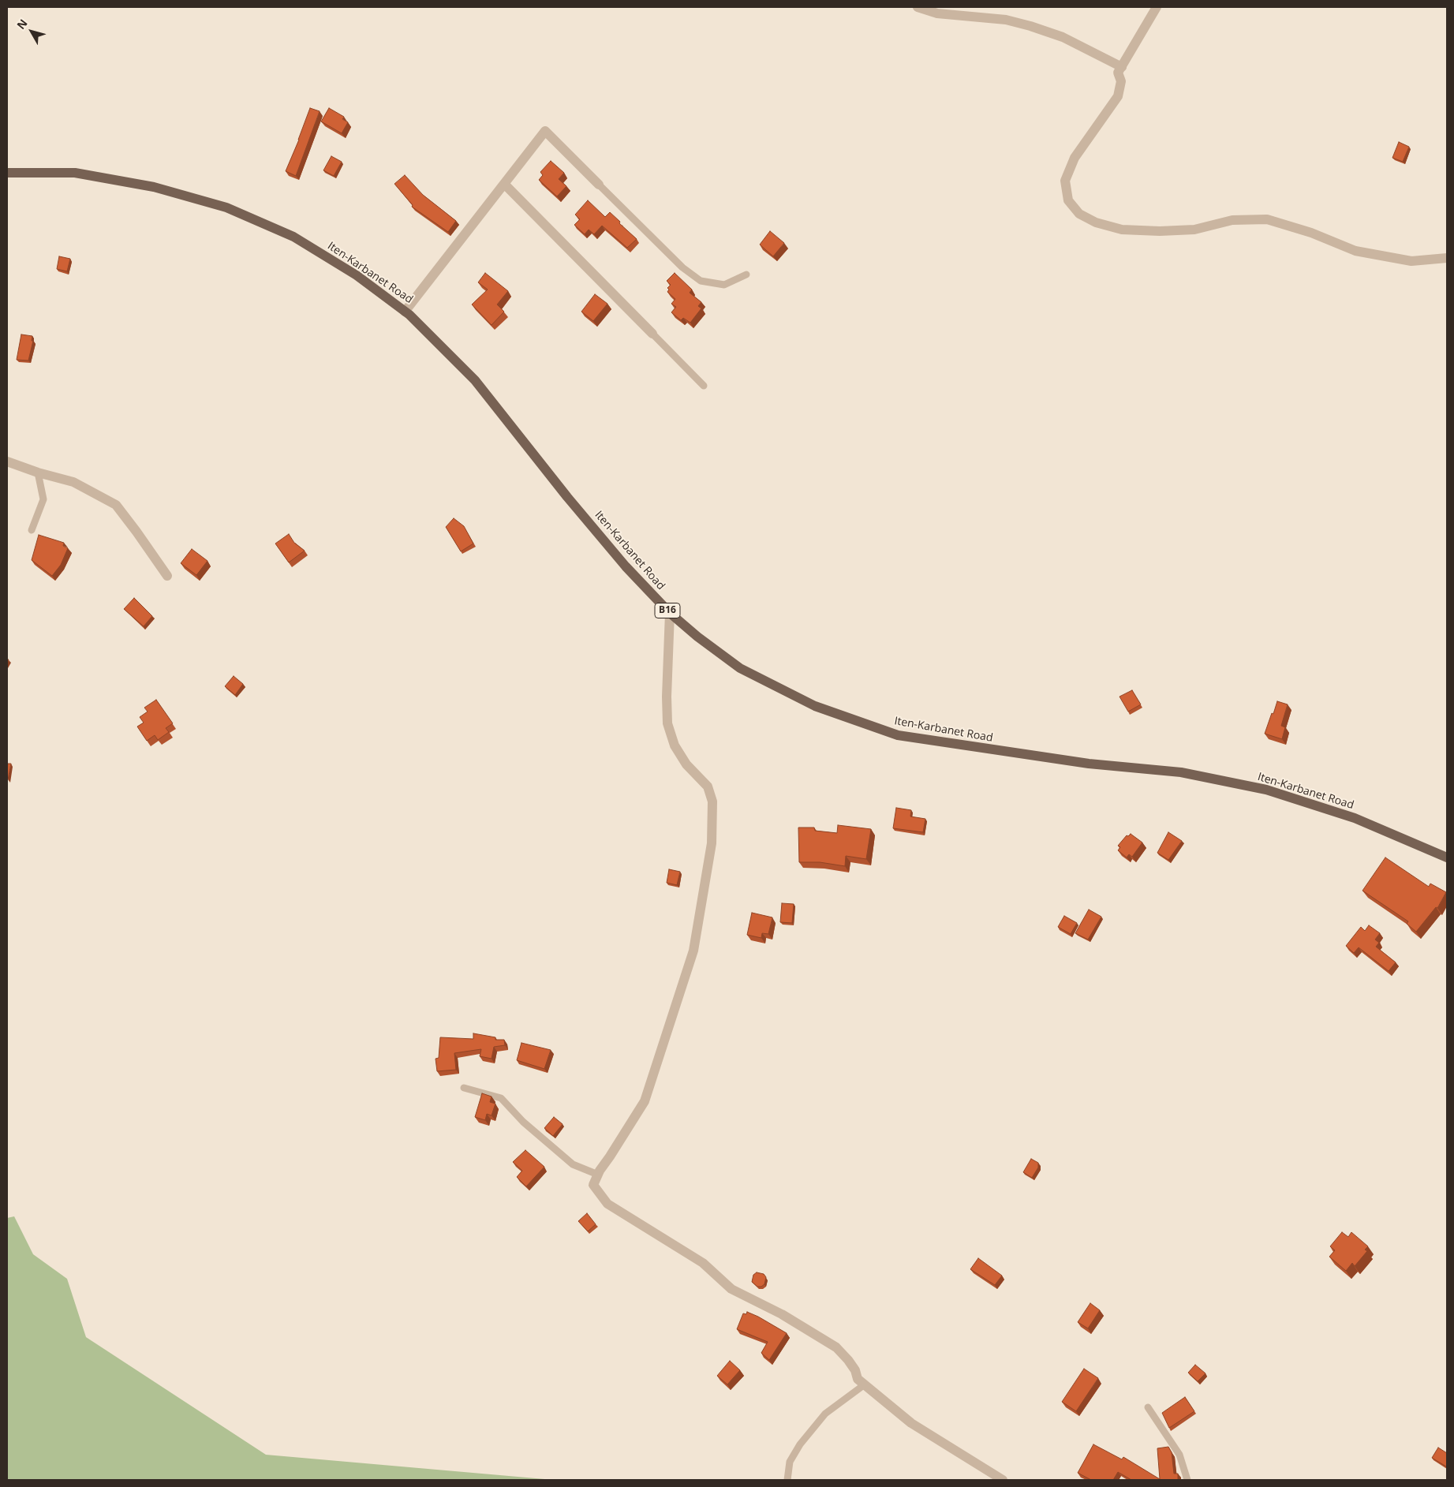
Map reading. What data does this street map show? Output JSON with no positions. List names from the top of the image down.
{
  "streets": {
    "main road": ["Iten-Karbanet Road", "B16"]
  },
  "north": "top left"
}
